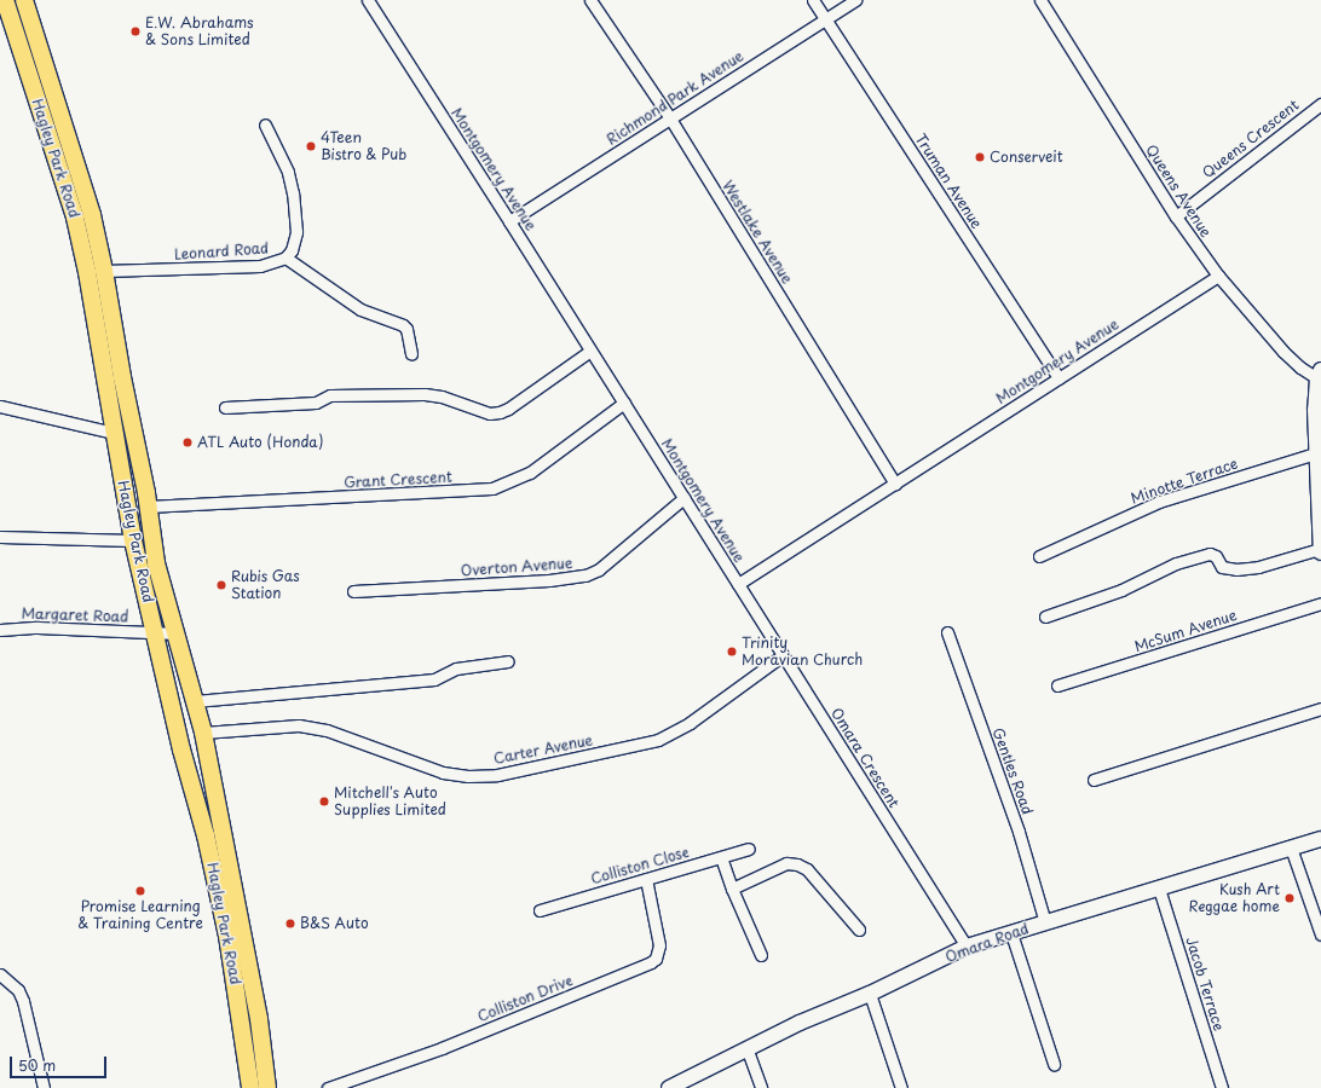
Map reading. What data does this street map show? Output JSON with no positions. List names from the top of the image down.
{
  "streets": {
    "main road": ["Hagley Park Road"],
    "street": [
      "Richmond Park Avenue",
      "Queens Crescent",
      "Montgomery Avenue",
      "Truman Avenue",
      "Queens Avenue",
      "Westlake Avenue",
      "Leonard Road",
      "Grant Crescent",
      "Minotte Terrace",
      "Overton Avenue",
      "Margaret Road",
      "McSum Avenue",
      "Carter Avenue",
      "Omara Crescent",
      "Gentles Road",
      "Colliston Close",
      "Omara Road",
      "Jacob Terrace",
      "Colliston Drive"
    ]
  },
  "crossings": [
    ["Richmond Park Avenue", "Montgomery Avenue"],
    ["Richmond Park Avenue", "Truman Avenue"],
    ["Richmond Park Avenue", "Westlake Avenue"],
    ["Queens Crescent", "Queens Avenue"],
    ["Hagley Park Road", "Leonard Road"],
    ["Hagley Park Road", "Grant Crescent"],
    ["Hagley Park Road", "Margaret Road"],
    ["Hagley Park Road", "Carter Avenue"],
    ["Montgomery Avenue", "Truman Avenue"],
    ["Montgomery Avenue", "Queens Avenue"],
    ["Montgomery Avenue", "Westlake Avenue"],
    ["Montgomery Avenue", "Grant Crescent"],
    ["Montgomery Avenue", "Overton Avenue"],
    ["Montgomery Avenue", "Omara Crescent"],
    ["Carter Avenue", "Omara Crescent"],
    ["Omara Crescent", "Omara Road"],
    ["Gentles Road", "Omara Road"],
    ["Colliston Close", "Colliston Drive"],
    ["Omara Road", "Jacob Terrace"]
  ],
  "places": [
    "E.W. Abrahams & Sons Limited",
    "4Teen Bistro & Pub",
    "Conserveit",
    "ATL Auto (Honda)",
    "Rubis Gas Station",
    "Trinity Moravian Church",
    "Mitchell's Auto Supplies Limited",
    "Promise Learning & Training Centre",
    "Kush Art Reggae home",
    "B&S Auto"
  ],
  "scale_bar": "50 m"
}
